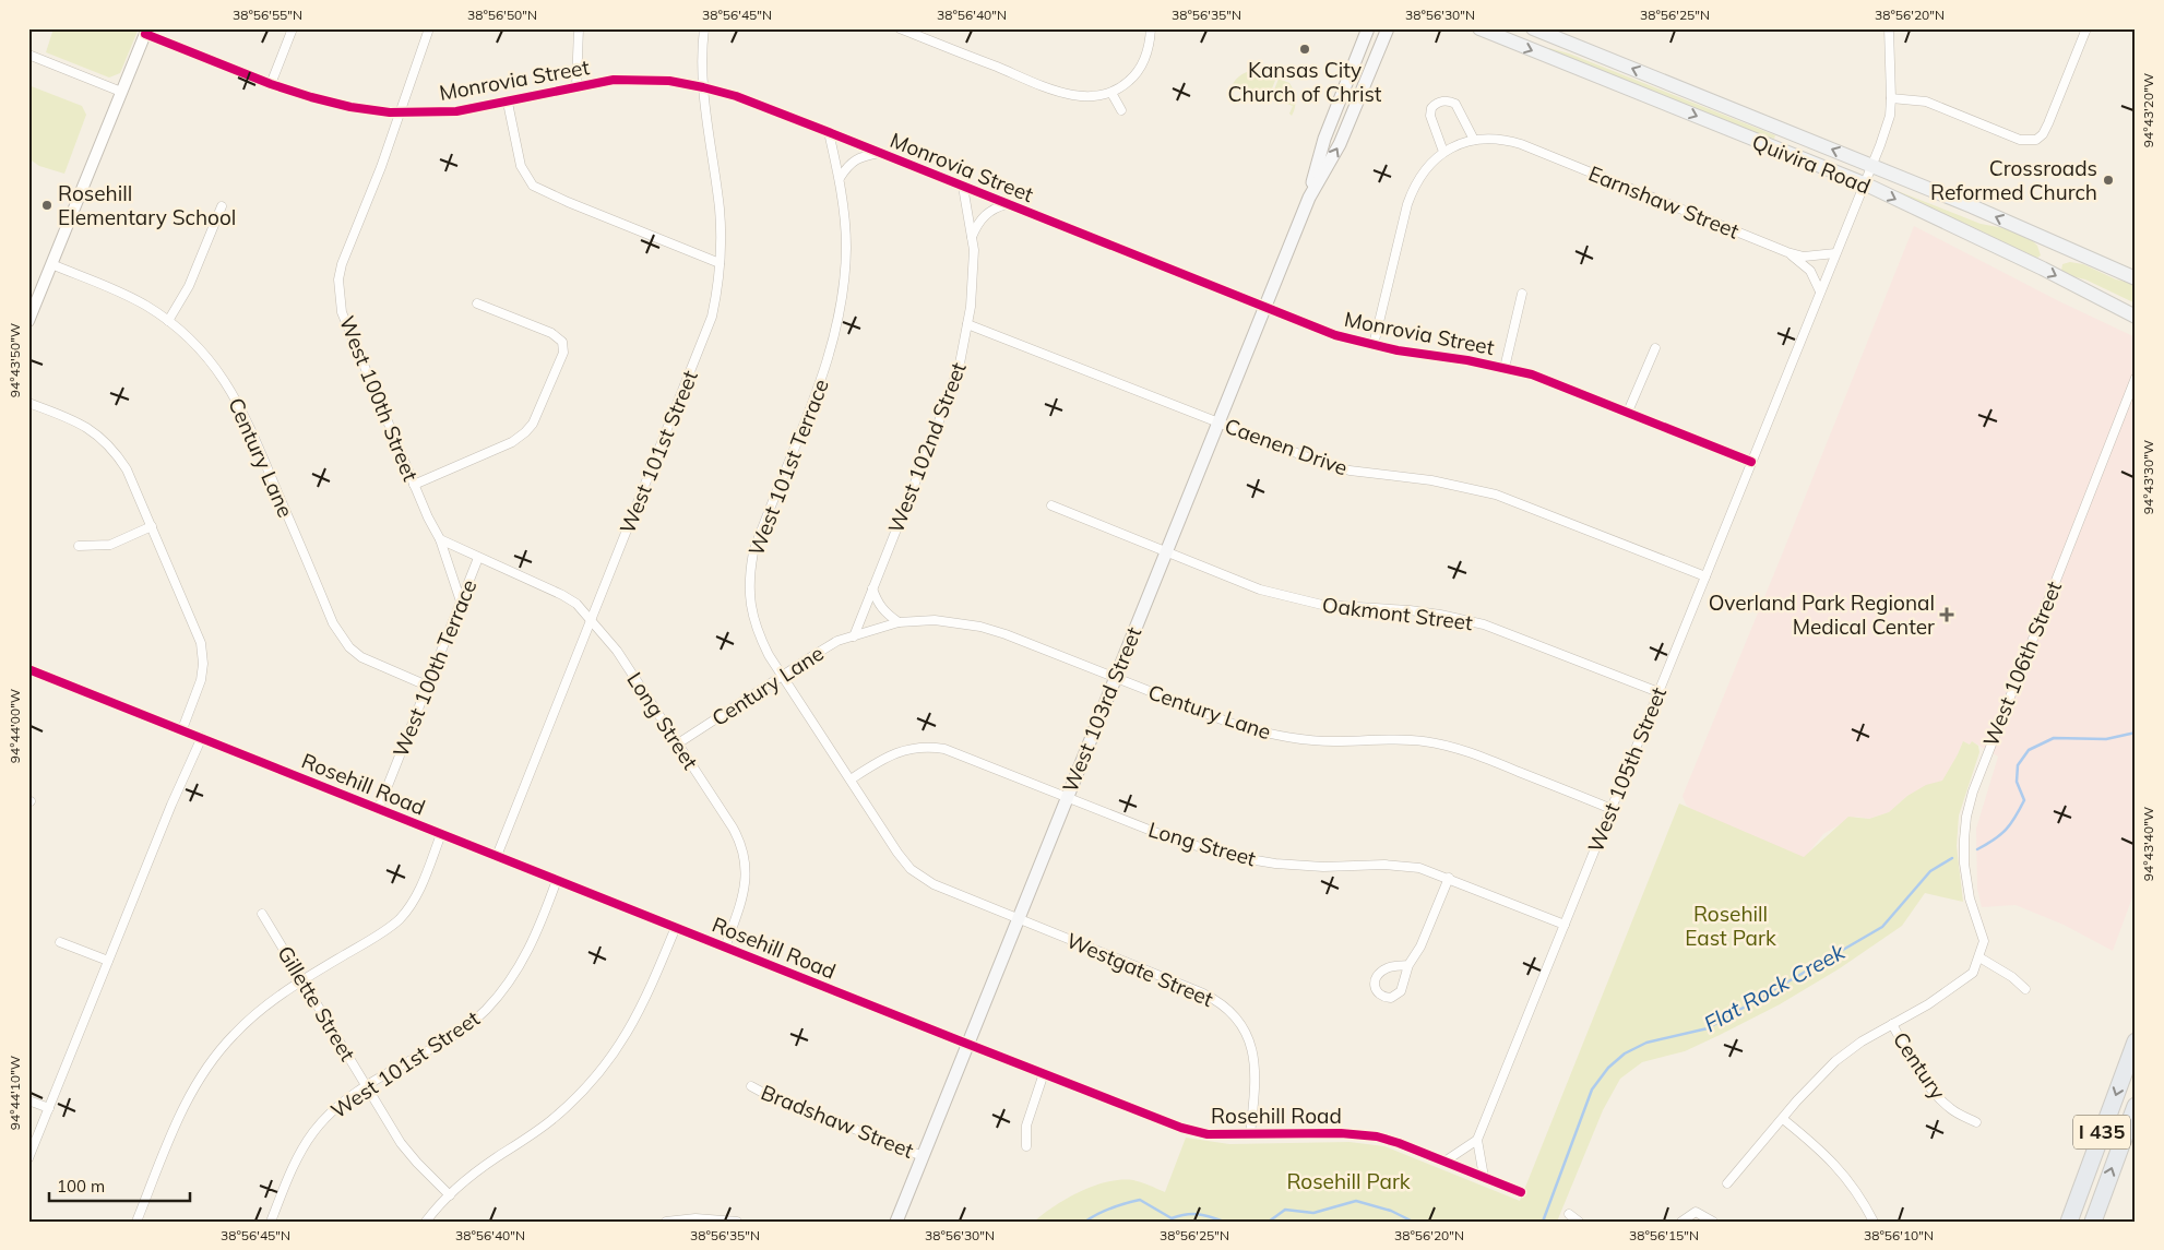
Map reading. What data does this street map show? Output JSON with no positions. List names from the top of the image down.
{
  "streets": {
    "highway": ["I 435"],
    "main road": ["Quivira Road", "West 103rd Street"],
    "street": [
      "Monrovia Street",
      "Earnshaw Street",
      "West 100th Street",
      "Caenen Drive",
      "West 102nd Street",
      "West 101st Street",
      "Century Lane",
      "West 101st Terrace",
      "Oakmont Street",
      "West 106th Street",
      "West 100th Terrace",
      "Long Street",
      "West 105th Street",
      "Rosehill Road",
      "Westgate Street",
      "Gillette Street",
      "Century",
      "Bradshaw Street"
    ]
  },
  "crossings": [
    ["Monrovia Street", "West 100th Street"],
    ["Monrovia Street", "West 102nd Street"],
    ["Monrovia Street", "West 101st Street"],
    ["Monrovia Street", "West 101st Terrace"],
    ["Monrovia Street", "West 103rd Street"],
    ["Monrovia Street", "West 105th Street"],
    ["Quivira Road", "West 105th Street"],
    ["Earnshaw Street", "West 105th Street"],
    ["West 100th Street", "West 100th Terrace"],
    ["Caenen Drive", "West 102nd Street"],
    ["Caenen Drive", "West 103rd Street"],
    ["Caenen Drive", "West 105th Street"],
    ["West 102nd Street", "Century Lane"],
    ["West 101st Street", "Long Street"],
    ["West 101st Street", "Rosehill Road"],
    ["West 101st Street", "Gillette Street"],
    ["Century Lane", "West 101st Terrace"],
    ["Century Lane", "West 100th Terrace"],
    ["Century Lane", "West 103rd Street"],
    ["Century Lane", "Long Street"],
    ["Century Lane", "West 105th Street"],
    ["West 101st Terrace", "West 103rd Street"],
    ["West 101st Terrace", "Long Street"],
    ["West 101st Terrace", "Westgate Street"],
    ["Oakmont Street", "West 103rd Street"],
    ["Oakmont Street", "West 105th Street"],
    ["West 100th Terrace", "Long Street"],
    ["West 100th Terrace", "Rosehill Road"],
    ["West 103rd Street", "Long Street"],
    ["West 103rd Street", "Rosehill Road"],
    ["West 103rd Street", "Westgate Street"],
    ["West 103rd Street", "Bradshaw Street"],
    ["Long Street", "West 105th Street"],
    ["Long Street", "Rosehill Road"],
    ["Rosehill Road", "Westgate Street"]
  ],
  "water": ["Flat Rock Creek"],
  "parks": ["Rosehill East Park", "Rosehill Park"],
  "places": {
    "other": ["Kansas City Church of Christ", "Crossroads Reformed Church", "Rosehill Elementary School"],
    "health": ["Overland Park Regional Medical Center"]
  },
  "scale_bar": "100 m",
  "coordinates": [
    "38°56'55\"N",
    "38°56'50\"N",
    "38°56'45\"N",
    "38°56'40\"N",
    "38°56'35\"N",
    "38°56'30\"N",
    "38°56'25\"N",
    "38°56'20\"N",
    "94°43'20\"W",
    "94°43'50\"W",
    "94°43'30\"W",
    "94°44'00\"W",
    "94°43'40\"W",
    "94°44'10\"W",
    "38°56'15\"N",
    "38°56'10\"N"
  ]
}
